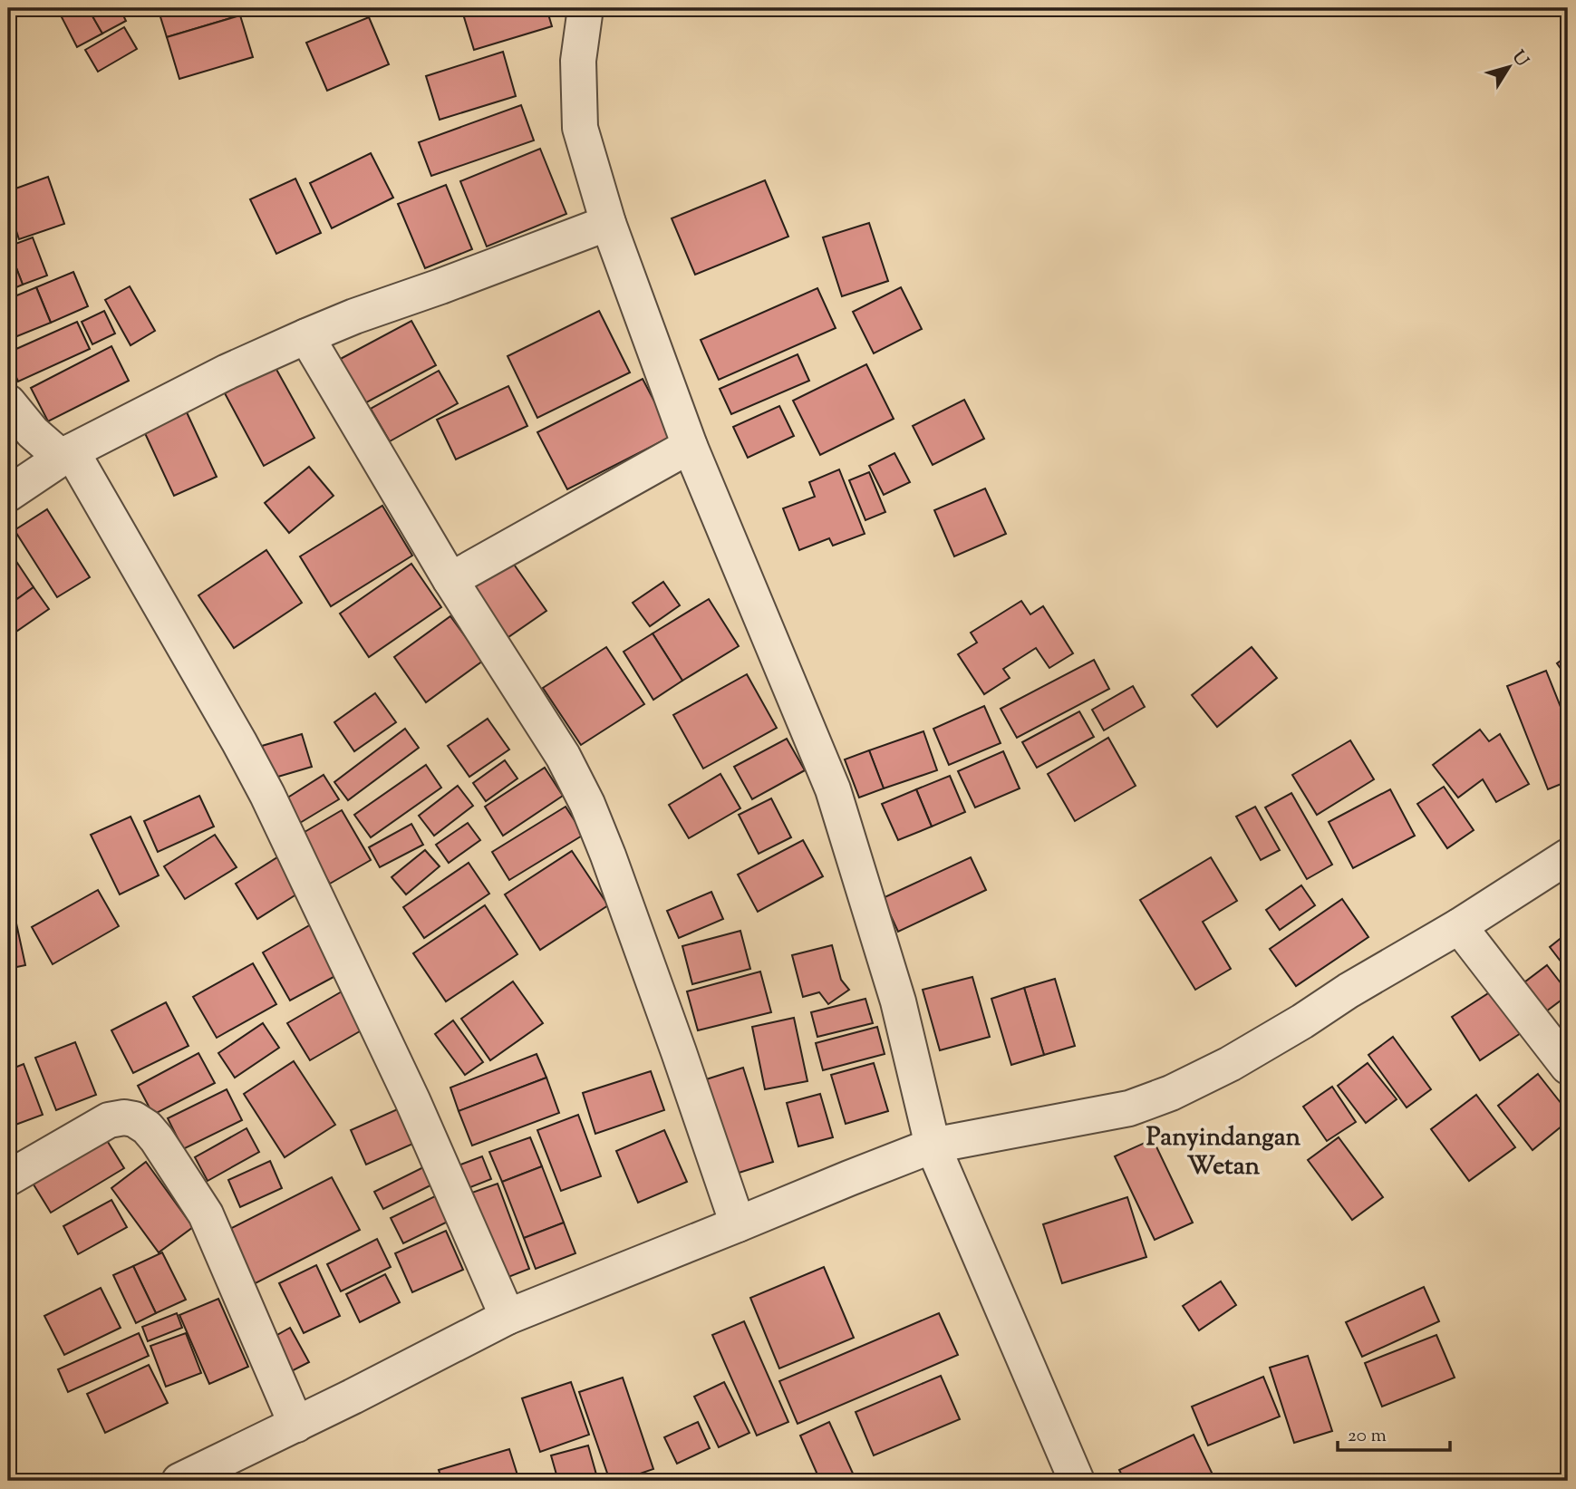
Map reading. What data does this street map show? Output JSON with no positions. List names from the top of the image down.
{
  "districts": ["Panyindangan Wetan"],
  "scale_bar": "20 m",
  "north": "top right"
}
